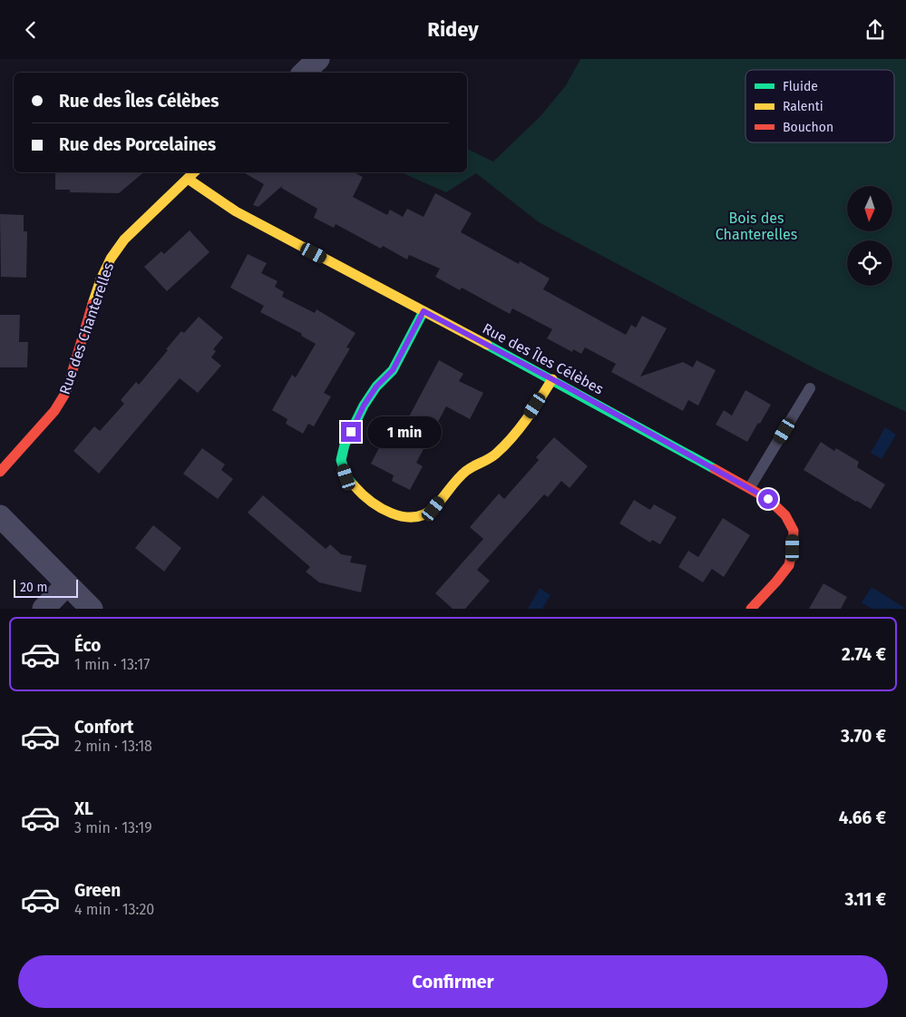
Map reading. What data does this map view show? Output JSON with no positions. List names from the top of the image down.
{
  "streets": {
    "street": ["Rue des Chanterelles", "Rue des Îles Célèbes"]
  },
  "crossings": [
    ["Rue des Chanterelles", "Rue des Îles Célèbes"]
  ],
  "parks": ["Bois des Chanterelles"],
  "legend": ["Fluide", "Ralenti", "Bouchon"],
  "scale_bar": "20 m",
  "north": "bottom",
  "page": {
    "header": "Ridey",
    "banner": ["Rue des Îles Célèbes", "Rue des Porcelaines"],
    "bubble": "1 min",
    "scale": "20 m",
    "list": [
      {
        "name": "Éco",
        "note": "1 min · 13:17",
        "value": "2.74 €"
      },
      {
        "name": "Confort",
        "note": "2 min · 13:18",
        "value": "3.70 €"
      },
      {
        "name": "XL",
        "note": "3 min · 13:19",
        "value": "4.66 €"
      },
      {
        "name": "Green",
        "note": "4 min · 13:20",
        "value": "3.11 €"
      }
    ],
    "buttons": "Confirmer"
  }
}
